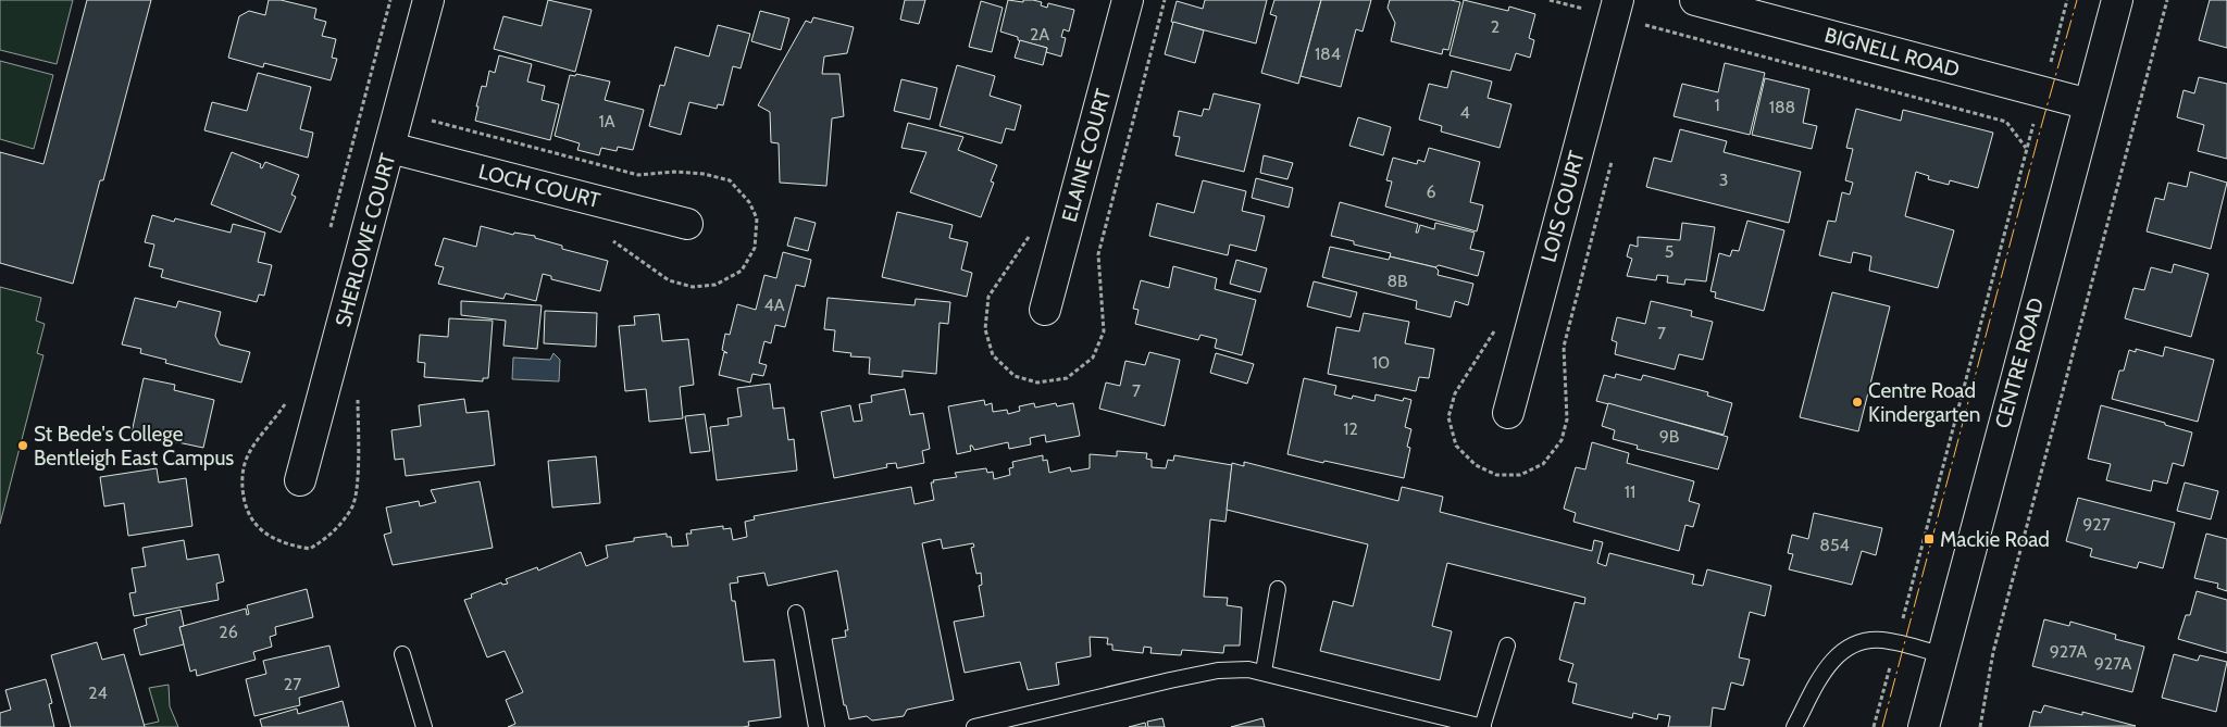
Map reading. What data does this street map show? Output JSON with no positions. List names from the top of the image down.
{
  "streets": {
    "street": [
      "BIGNELL ROAD",
      "ELAINE COURT",
      "LOCH COURT",
      "LOIS COURT",
      "SHERLOWE COURT",
      "CENTRE ROAD"
    ]
  },
  "crossings": [
    ["BIGNELL ROAD", "CENTRE ROAD"],
    ["LOCH COURT", "SHERLOWE COURT"]
  ],
  "places": {
    "other": ["Centre Road Kindergarten", "St Bede's College Bentleigh East Campus"],
    "transit": ["Mackie Road"]
  },
  "house_numbers": [
    "2",
    "2A",
    "184",
    "1",
    "188",
    "4",
    "1A",
    "3",
    "6",
    "5",
    "8B",
    "4A",
    "7",
    "10",
    "7",
    "12",
    "9B",
    "11",
    "927",
    "854",
    "26",
    "927A",
    "927A",
    "27",
    "24"
  ]
}
